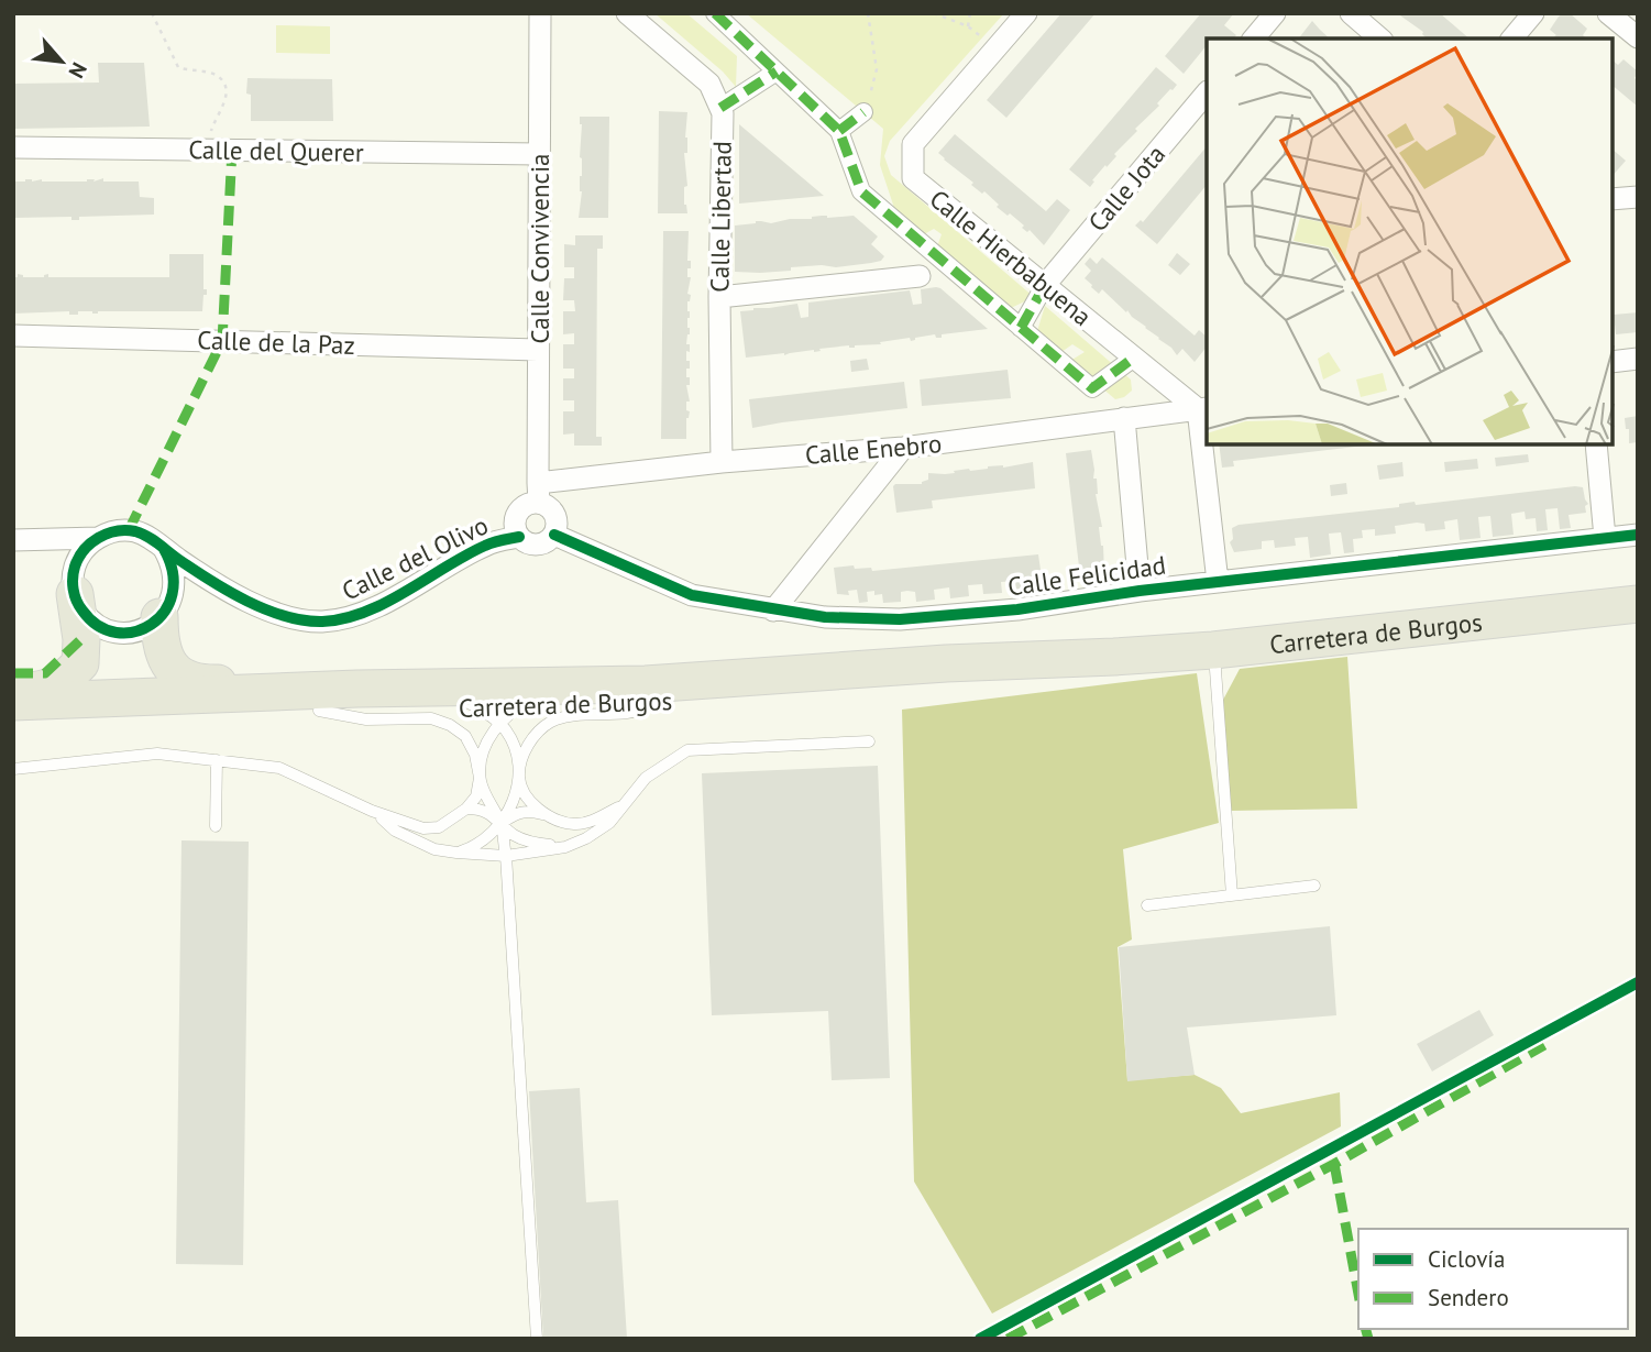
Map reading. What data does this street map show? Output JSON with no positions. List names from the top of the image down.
{
  "streets": {
    "highway": ["Carretera de Burgos"],
    "street": [
      "Calle del Querer",
      "Calle Jota",
      "Calle Libertad",
      "Calle Convivencia",
      "Calle Hierbabuena",
      "Calle de la Paz",
      "Calle Enebro",
      "Calle del Olivo",
      "Calle Felicidad"
    ]
  },
  "crossings": [
    ["Calle del Querer", "Calle Convivencia"],
    ["Calle Jota", "Calle Hierbabuena"],
    ["Calle Libertad", "Calle Enebro"],
    ["Calle Convivencia", "Calle de la Paz"],
    ["Calle Convivencia", "Calle Enebro"],
    ["Calle Convivencia", "Calle del Olivo"],
    ["Calle Convivencia", "Calle Felicidad"],
    ["Calle Hierbabuena", "Calle Enebro"],
    ["Calle Enebro", "Calle del Olivo"],
    ["Calle Enebro", "Calle Felicidad"],
    ["Calle del Olivo", "Calle Felicidad"]
  ],
  "legend": ["Ciclovía", "Sendero"],
  "north": "bottom right"
}
